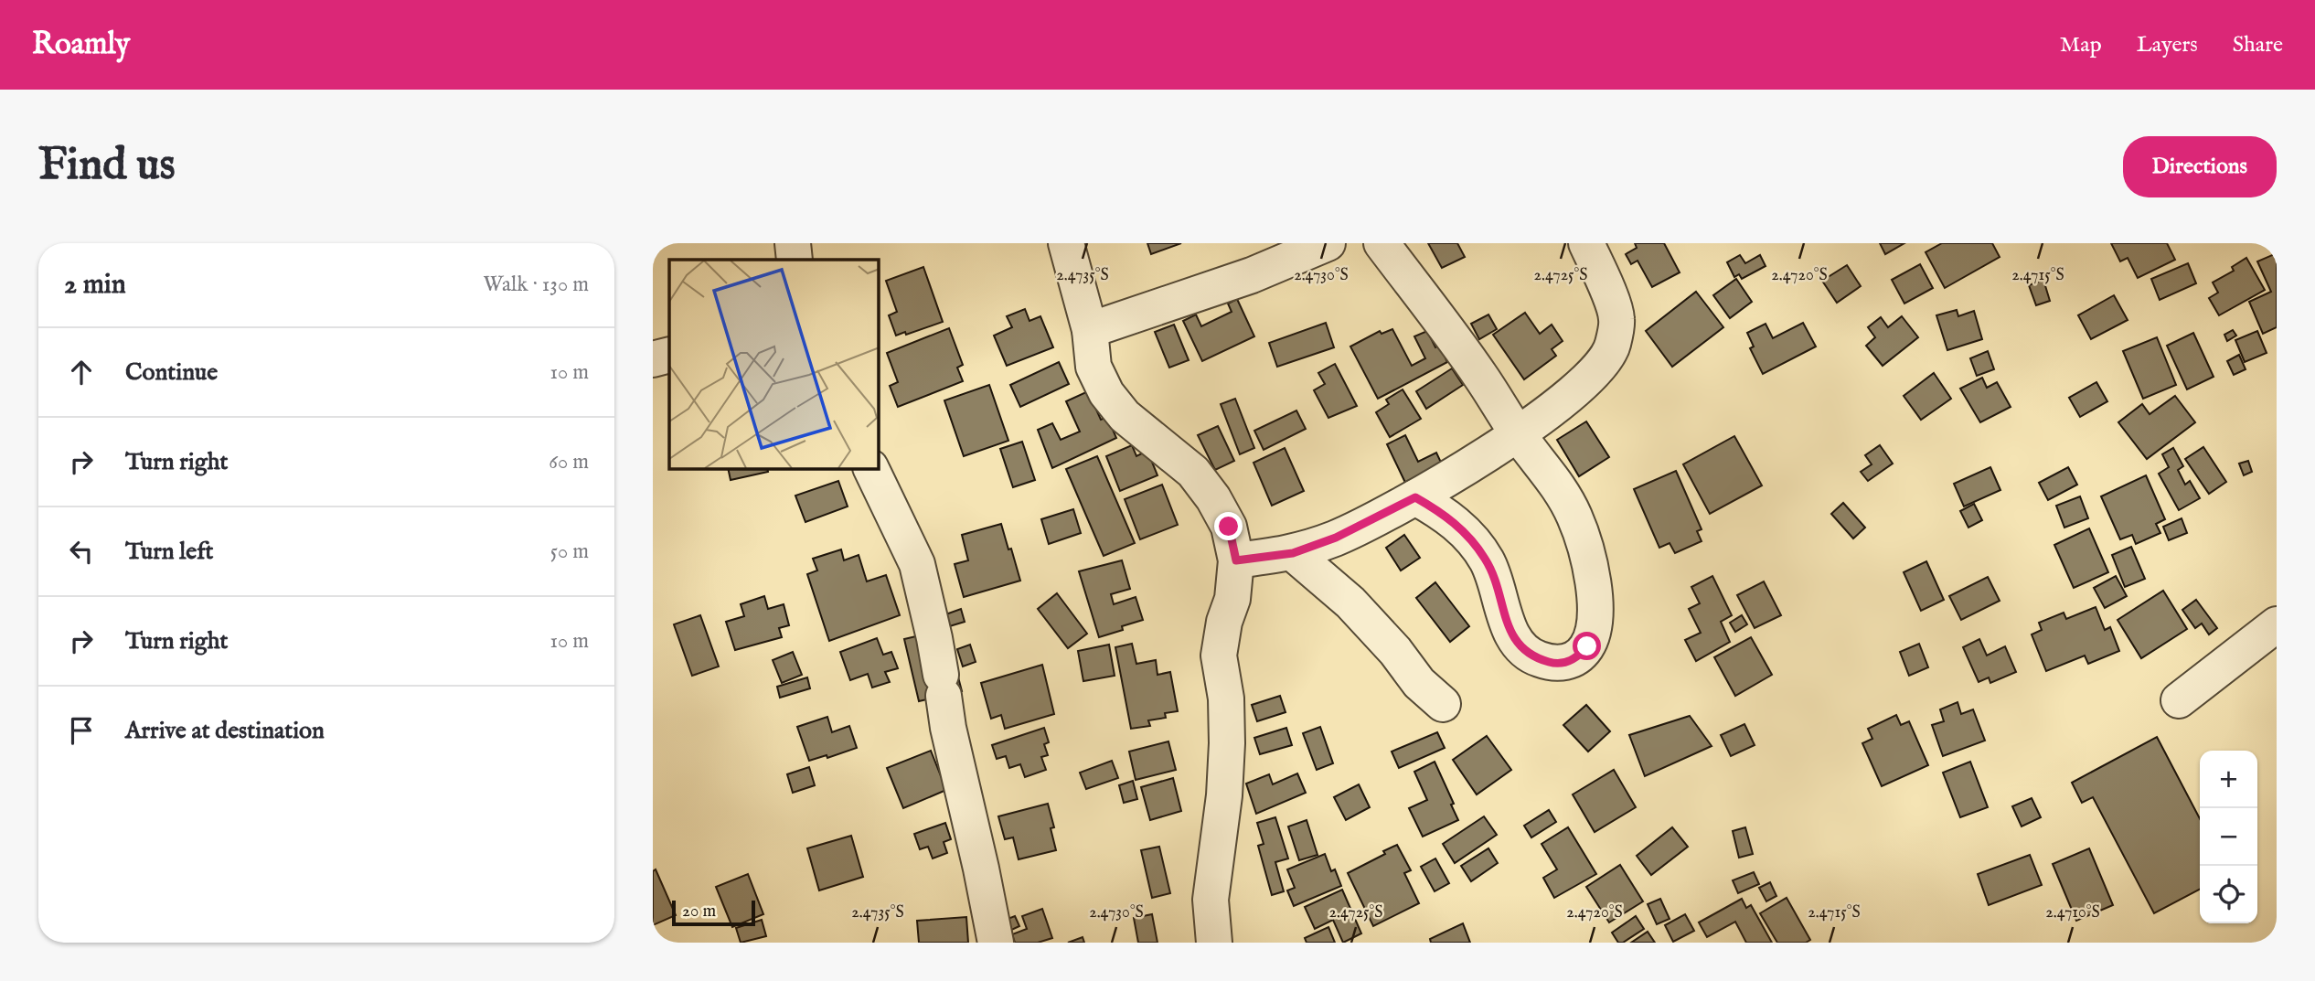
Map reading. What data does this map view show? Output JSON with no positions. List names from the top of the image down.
{
  "scale_bar": "20 m",
  "page": {
    "header": "Roamly",
    "nav": ["Map", "Layers", "Share"],
    "buttons": "Directions",
    "title": "Find us",
    "heading": ["2 min", "Walk · 130 m"],
    "list": [
      ["Continue", "10 m"],
      ["Turn right", "60 m"],
      ["Turn left", "50 m"],
      ["Turn right", "10 m"],
      "Arrive at destination"
    ],
    "map_buttons": ["+", "−"],
    "scale": "20 m"
  },
  "coordinates": [
    "2.4735°S",
    "2.4730°S",
    "2.4725°S",
    "2.4720°S",
    "2.4715°S",
    "2.4710°S"
  ]
}
